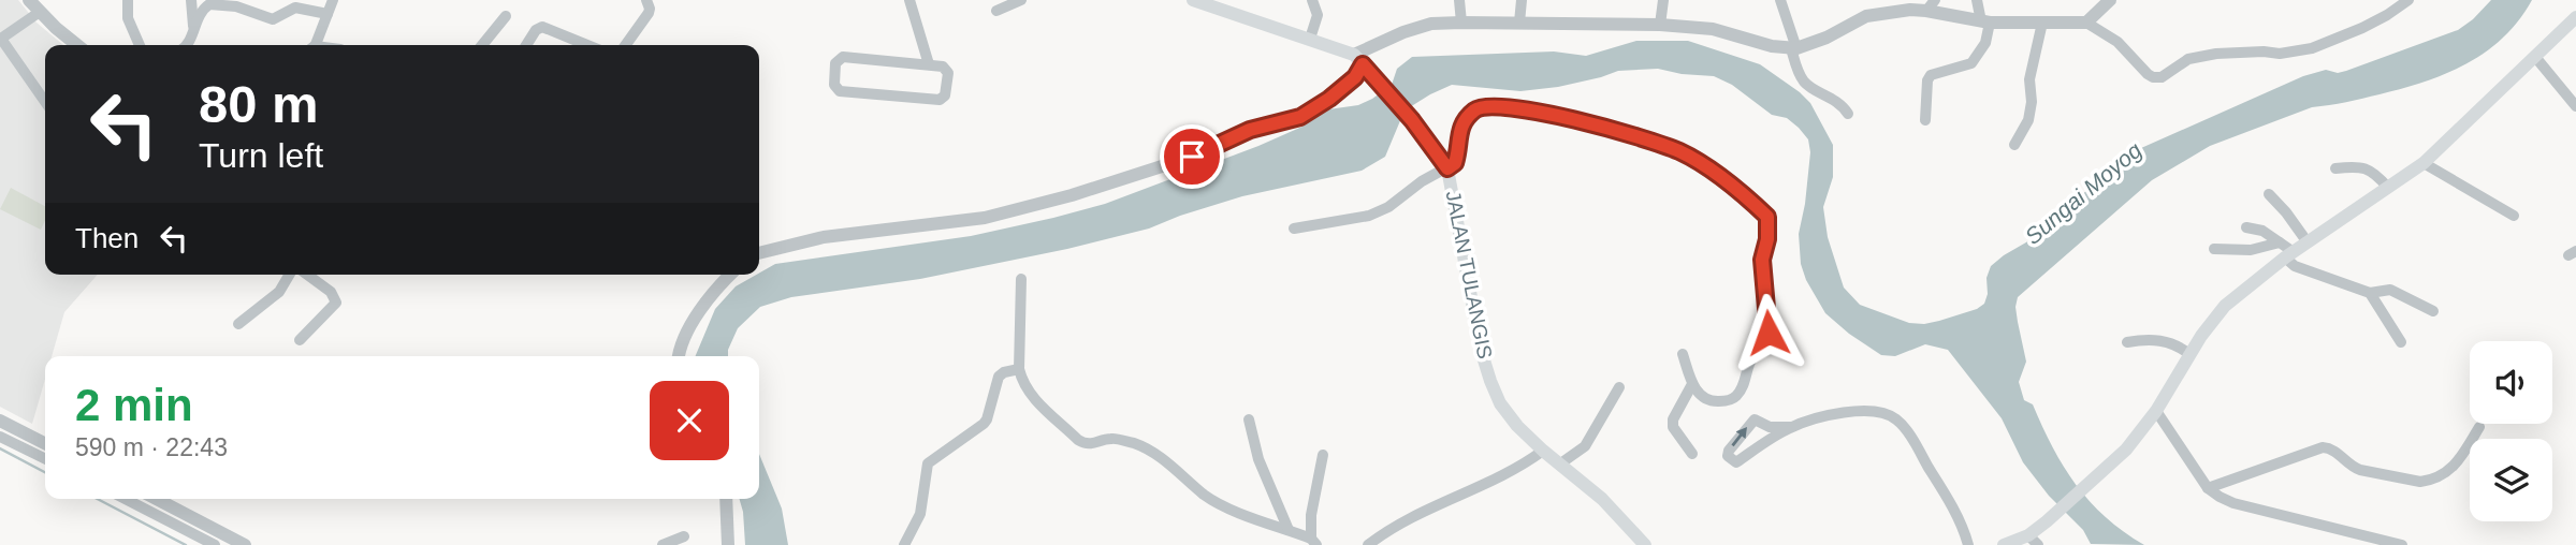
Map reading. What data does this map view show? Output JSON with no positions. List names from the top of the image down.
{
  "streets": {
    "main road": ["JALAN TULANGIS"]
  },
  "water": ["Sungai Moyog"],
  "page": {
    "turn": ["80 m", "Turn left"],
    "then": "Then",
    "heading": ["2 min", "590 m · 22:43"]
  }
}
